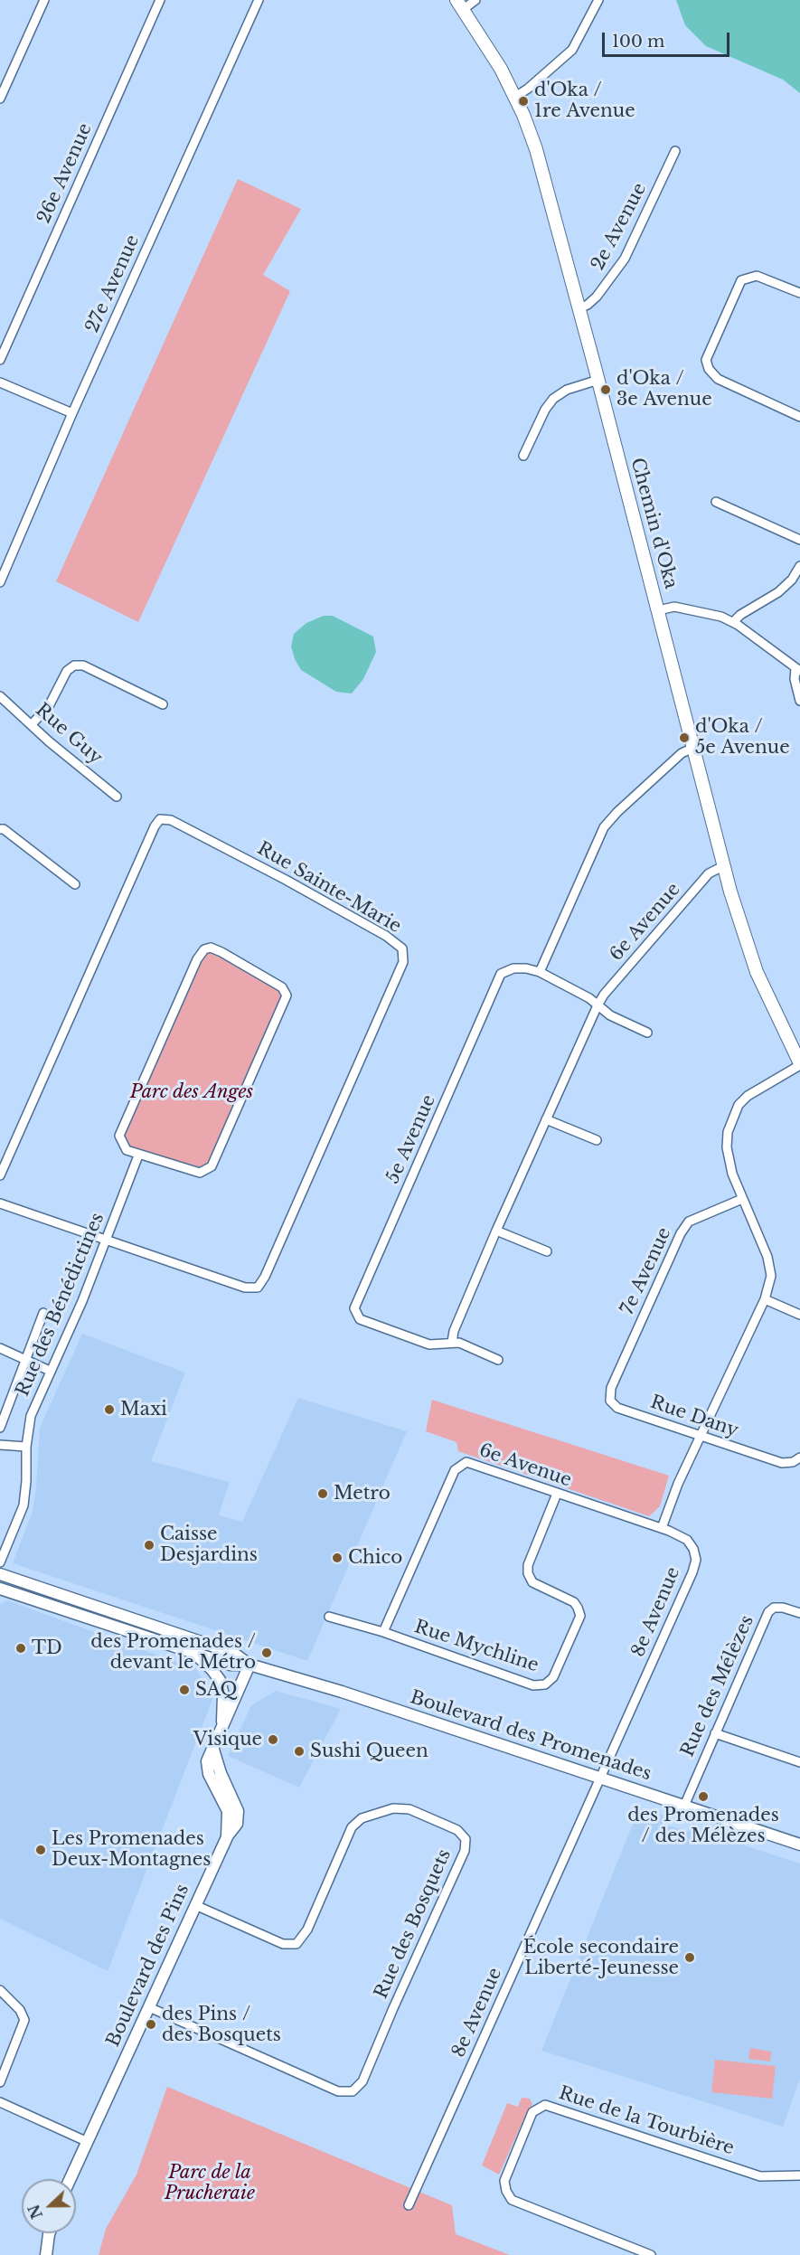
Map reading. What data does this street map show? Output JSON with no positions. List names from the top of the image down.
{
  "streets": {
    "main road": ["Chemin d'Oka"],
    "street": [
      "26e Avenue",
      "2e Avenue",
      "27e Avenue",
      "Rue Guy",
      "Rue Sainte-Marie",
      "6e Avenue",
      "5e Avenue",
      "7e Avenue",
      "Rue des Bénédictines",
      "Rue Dany",
      "8e Avenue",
      "Rue Mychline",
      "Rue des Mélèzes",
      "Boulevard des Promenades",
      "Rue des Bosquets",
      "Boulevard des Pins",
      "Rue de la Tourbière"
    ]
  },
  "crossings": [
    ["2e Avenue", "Chemin d'Oka"],
    ["Chemin d'Oka", "6e Avenue"],
    ["Rue Sainte-Marie", "Rue des Bénédictines"],
    ["6e Avenue", "5e Avenue"],
    ["6e Avenue", "8e Avenue"],
    ["6e Avenue", "Rue Mychline"],
    ["7e Avenue", "Rue Dany"],
    ["8e Avenue", "Boulevard des Promenades"],
    ["Rue des Mélèzes", "Boulevard des Promenades"],
    ["Rue des Bosquets", "Boulevard des Pins"]
  ],
  "parks": ["Parc des Anges", "Parc de la Prucheraie"],
  "places": [
    "d'Oka / 1re Avenue",
    "d'Oka / 3e Avenue",
    "d'Oka / 5e Avenue",
    "Maxi",
    "Metro",
    "Caisse Desjardins",
    "Chico",
    "TD",
    "des Promenades / devant le Métro",
    "SAQ",
    "Visique",
    "Sushi Queen",
    "des Promenades / des Mélèzes",
    "Les Promenades Deux-Montagnes",
    "École secondaire Liberté-Jeunesse",
    "des Pins / des Bosquets"
  ],
  "scale_bar": "100 m",
  "north": "left"
}
